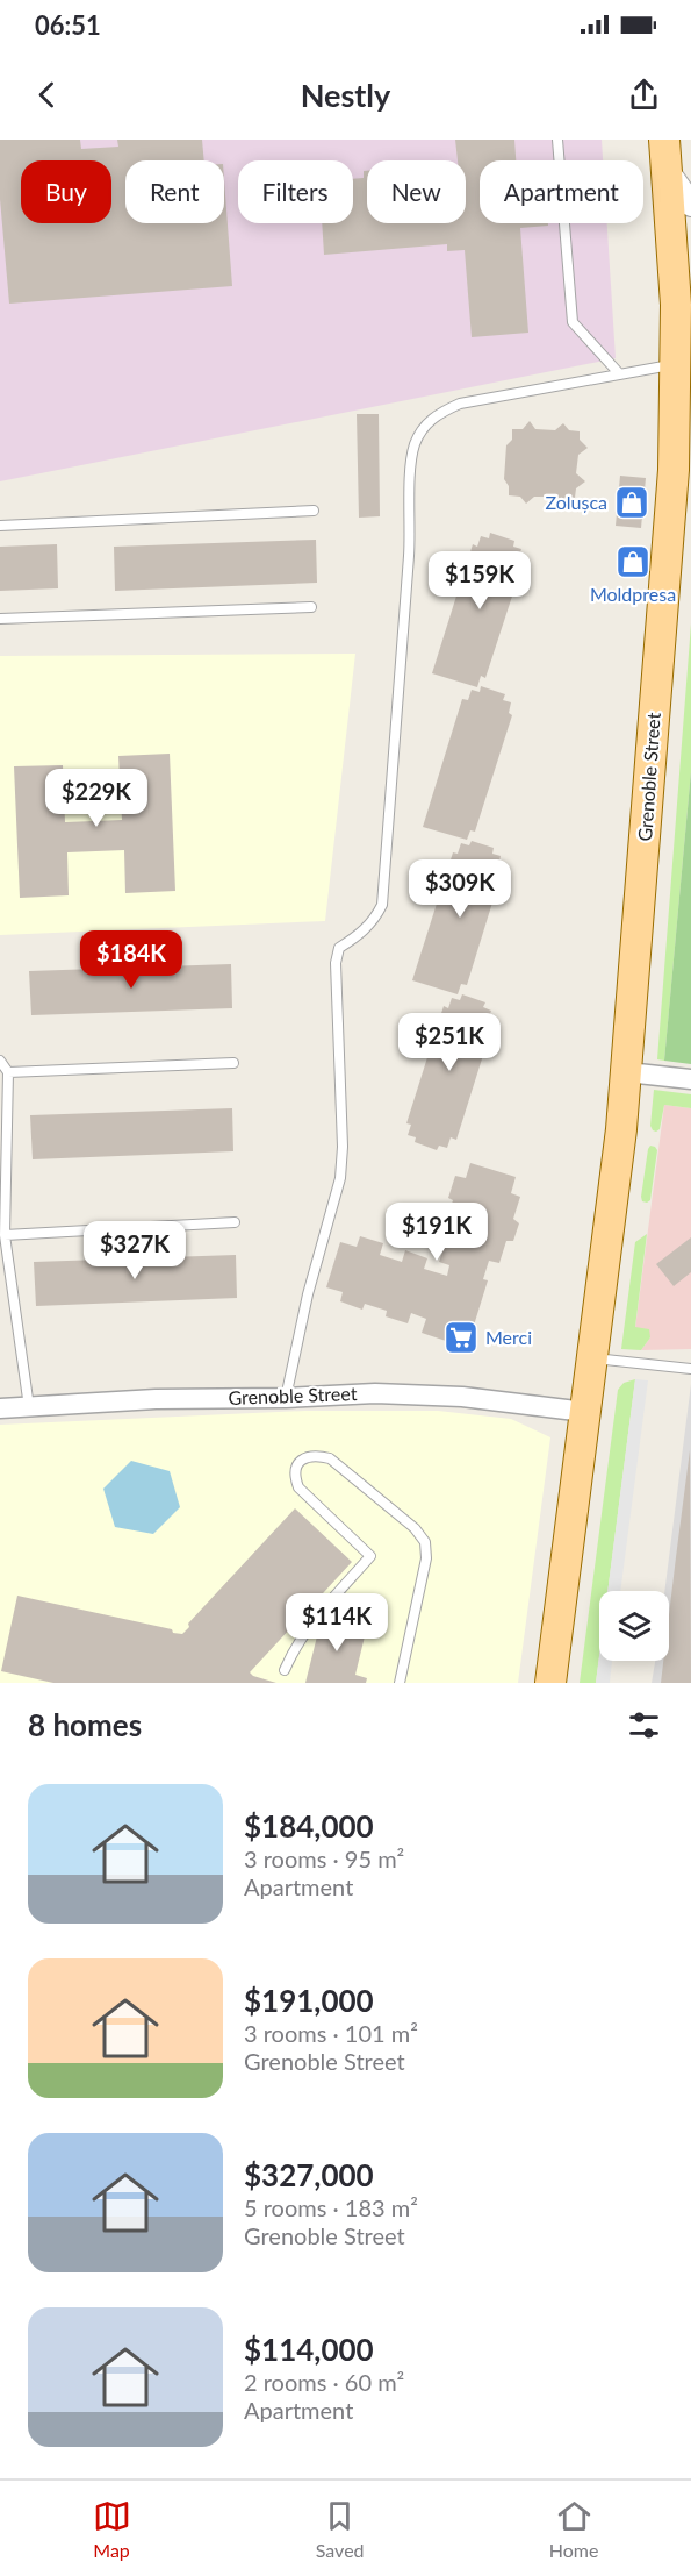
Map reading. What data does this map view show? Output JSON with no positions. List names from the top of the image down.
{
  "streets": {
    "main road": ["Grenoble Street"]
  },
  "places": {
    "shop": ["Zolușca", "Moldpresa"],
    "supermarket": ["Merci"]
  },
  "page": {
    "status": "06:51",
    "header": "Nestly",
    "chip": [
      "Buy",
      "Rent",
      "Filters",
      "New",
      "Apartment"
    ],
    "price": [
      "$159K",
      "$229K",
      "$309K",
      "$184K",
      "$251K",
      "$191K",
      "$327K",
      "$114K"
    ],
    "heading": "8 homes",
    "list": [
      {
        "name": "$184,000",
        "note": "3 rooms · 95 m² · Apartment"
      },
      {
        "name": "$191,000",
        "note": "3 rooms · 101 m² · Grenoble Street"
      },
      {
        "name": "$327,000",
        "note": "5 rooms · 183 m² · Grenoble Street"
      },
      {
        "name": "$114,000",
        "note": "2 rooms · 60 m² · Apartment"
      }
    ],
    "tabs": ["Map", "Saved", "Home"]
  }
}
